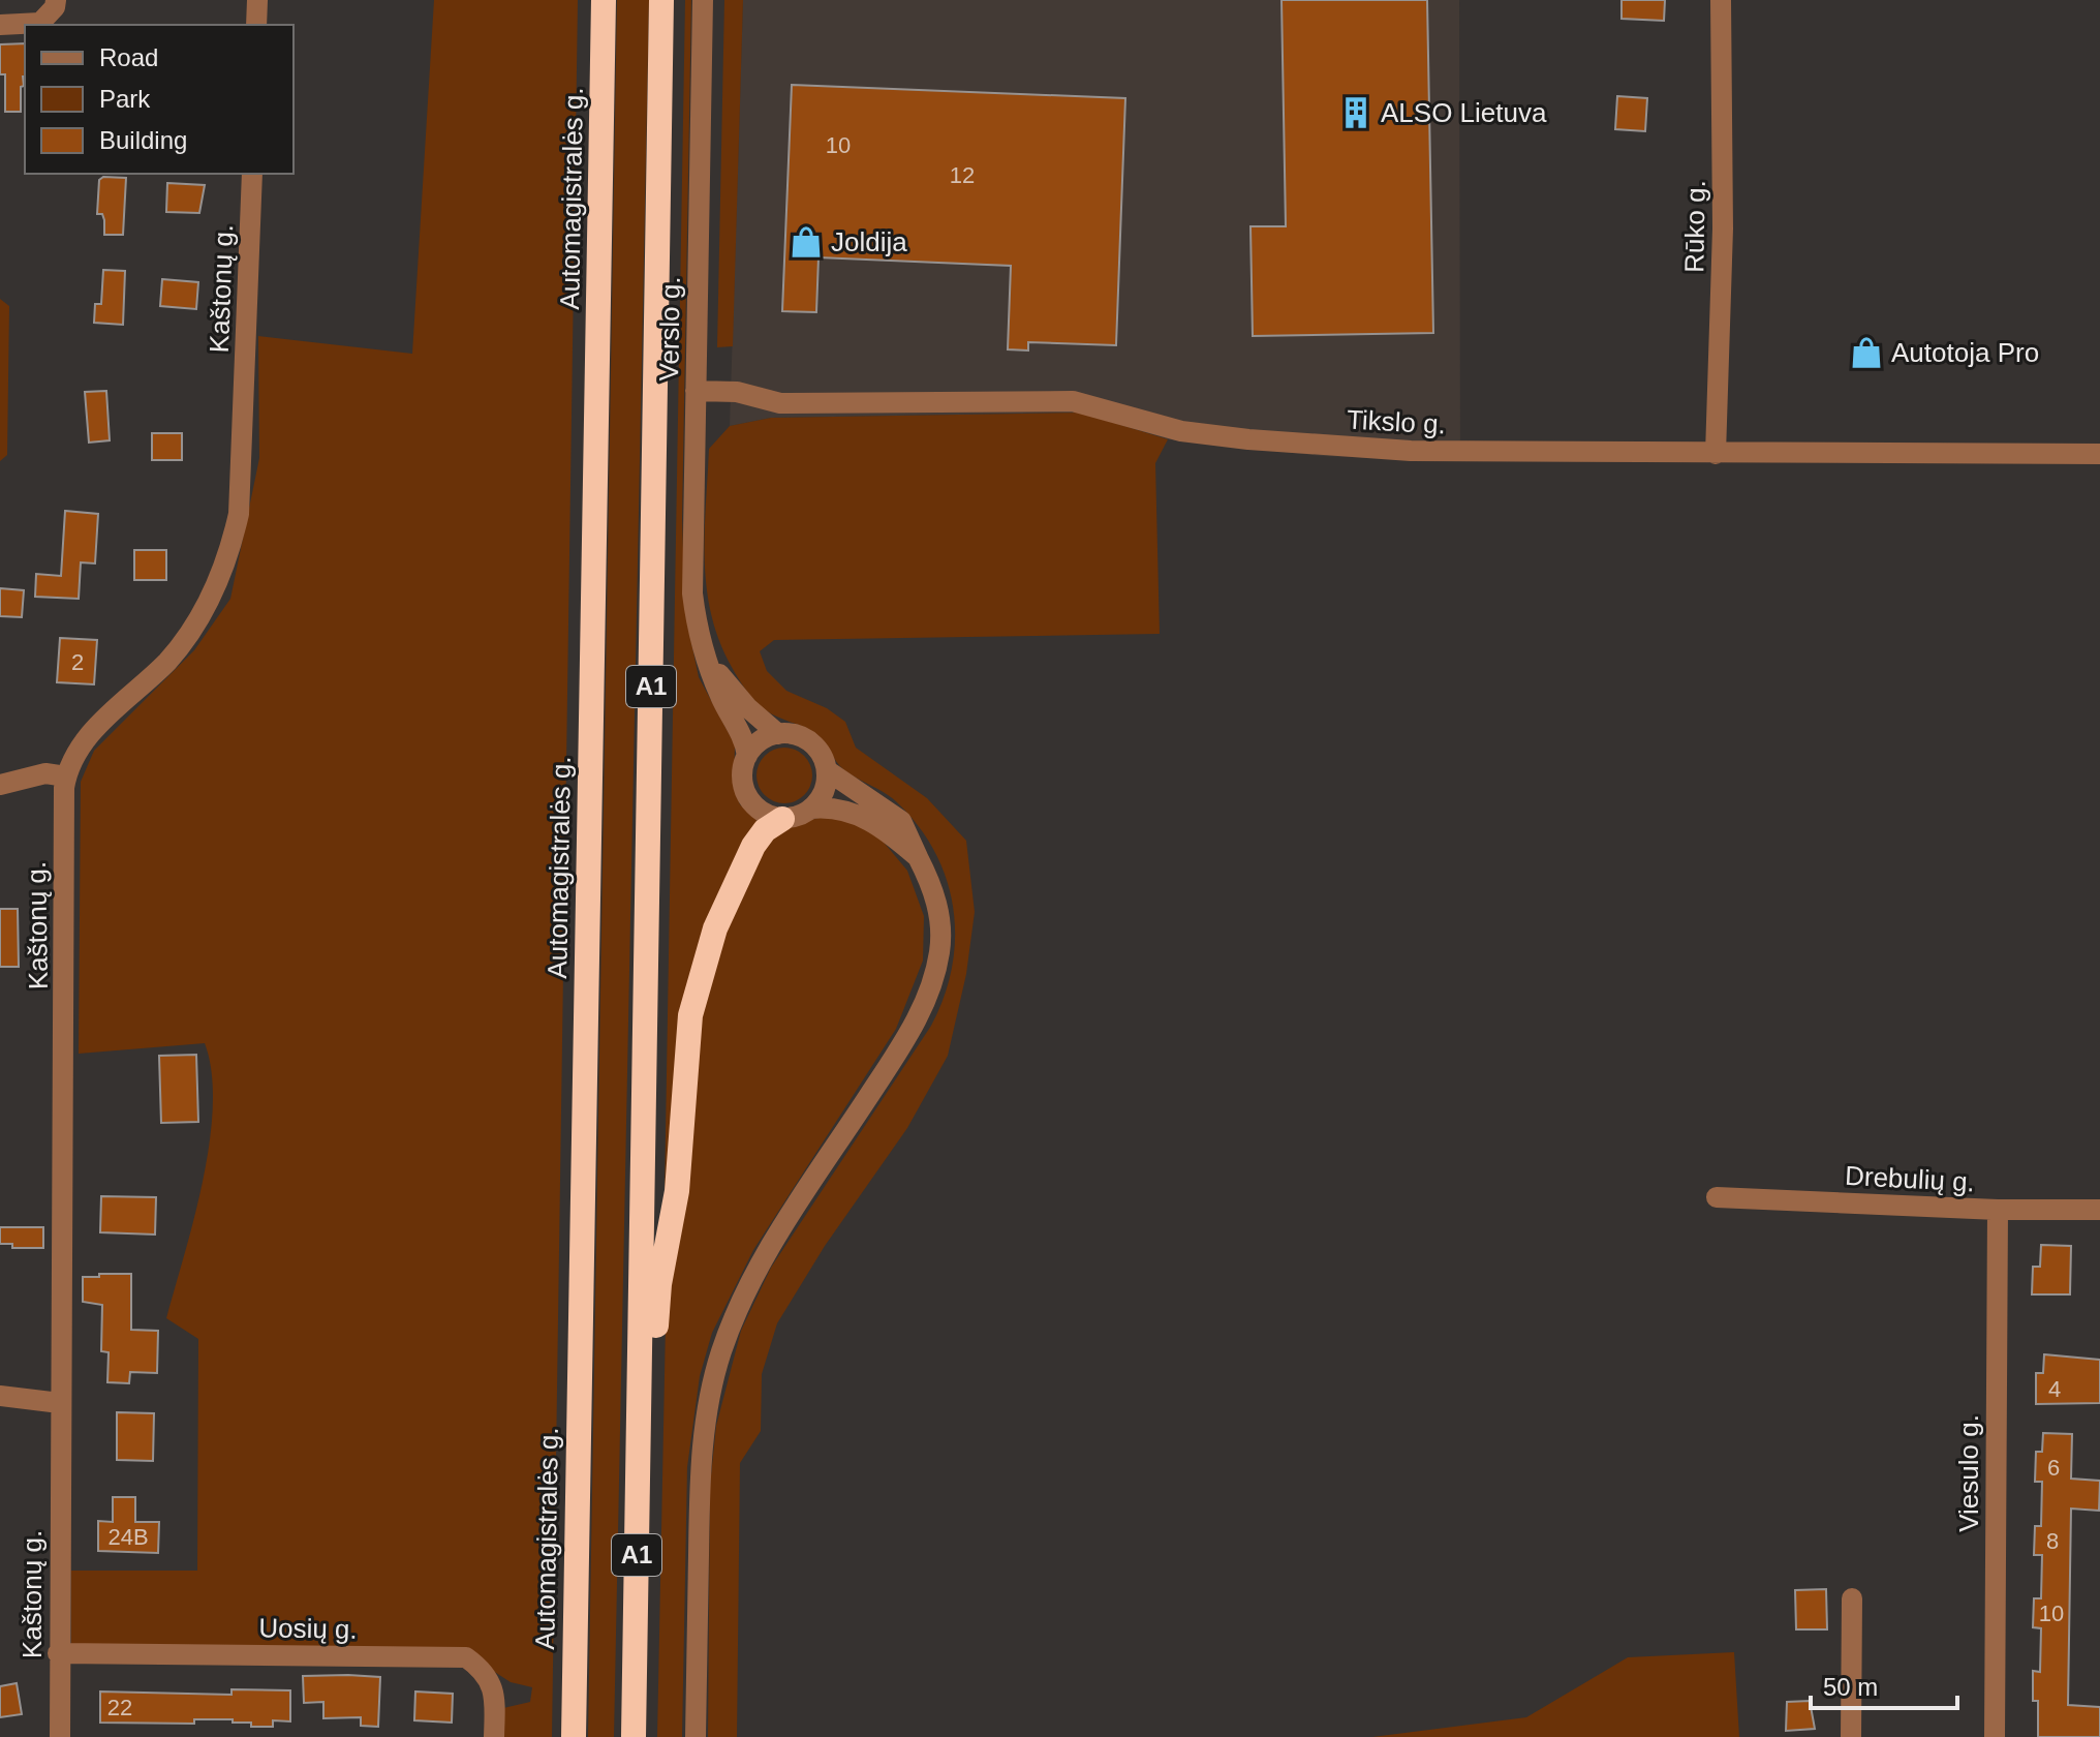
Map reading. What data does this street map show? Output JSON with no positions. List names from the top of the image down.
{
  "streets": {
    "highway": ["Automagistralės g.", "A1"],
    "street": [
      "Rūko g.",
      "Kaštonų g.",
      "Verslo g.",
      "Tikslo g.",
      "Drebulių g.",
      "Viesulo g.",
      "Uosių g."
    ]
  },
  "crossings": [
    ["Rūko g.", "Tikslo g."],
    ["Kaštonų g.", "Uosių g."],
    ["Verslo g.", "Tikslo g."],
    ["Drebulių g.", "Viesulo g."]
  ],
  "places": {
    "building": ["ALSO Lietuva"],
    "shop": ["Joldija", "Autotoja Pro"]
  },
  "house_numbers": [
    "10",
    "12",
    "2",
    "4",
    "6",
    "24B",
    "8",
    "10",
    "22"
  ],
  "legend": ["Road", "Park", "Building"],
  "scale_bar": "50 m"
}
